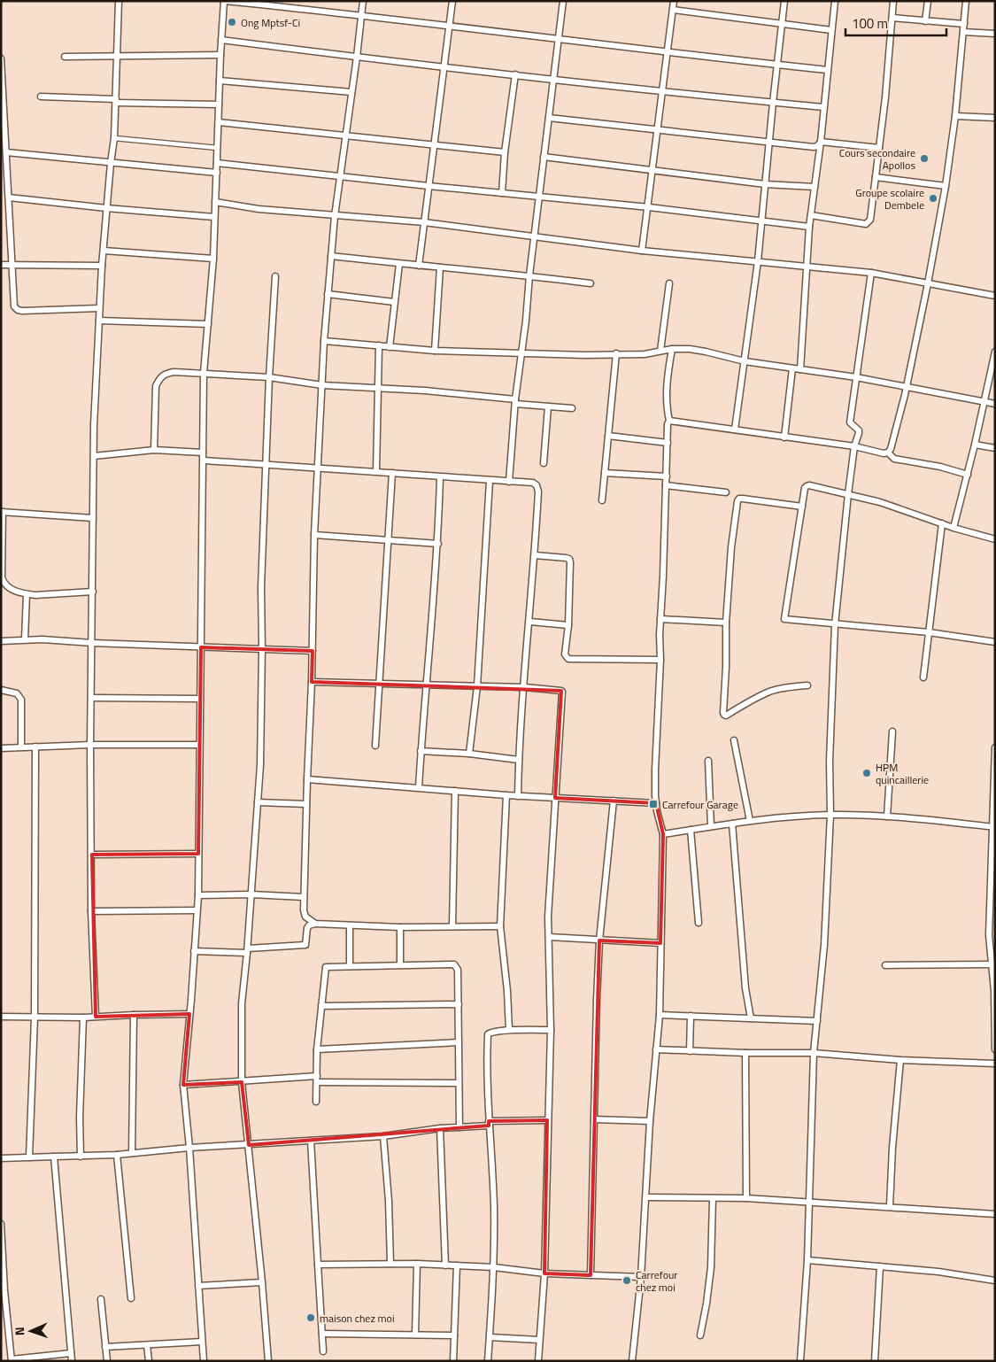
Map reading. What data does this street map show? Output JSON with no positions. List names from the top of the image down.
{
  "places": {
    "other": [
      "Ong Mptsf-Ci",
      "Cours secondaire Apollos",
      "Groupe scolaire Dembele",
      "HPM quincaillerie",
      "Carrefour chez moi",
      "maison chez moi"
    ],
    "transit": ["Carrefour Garage"]
  },
  "scale_bar": "100 m",
  "north": "left"
}
